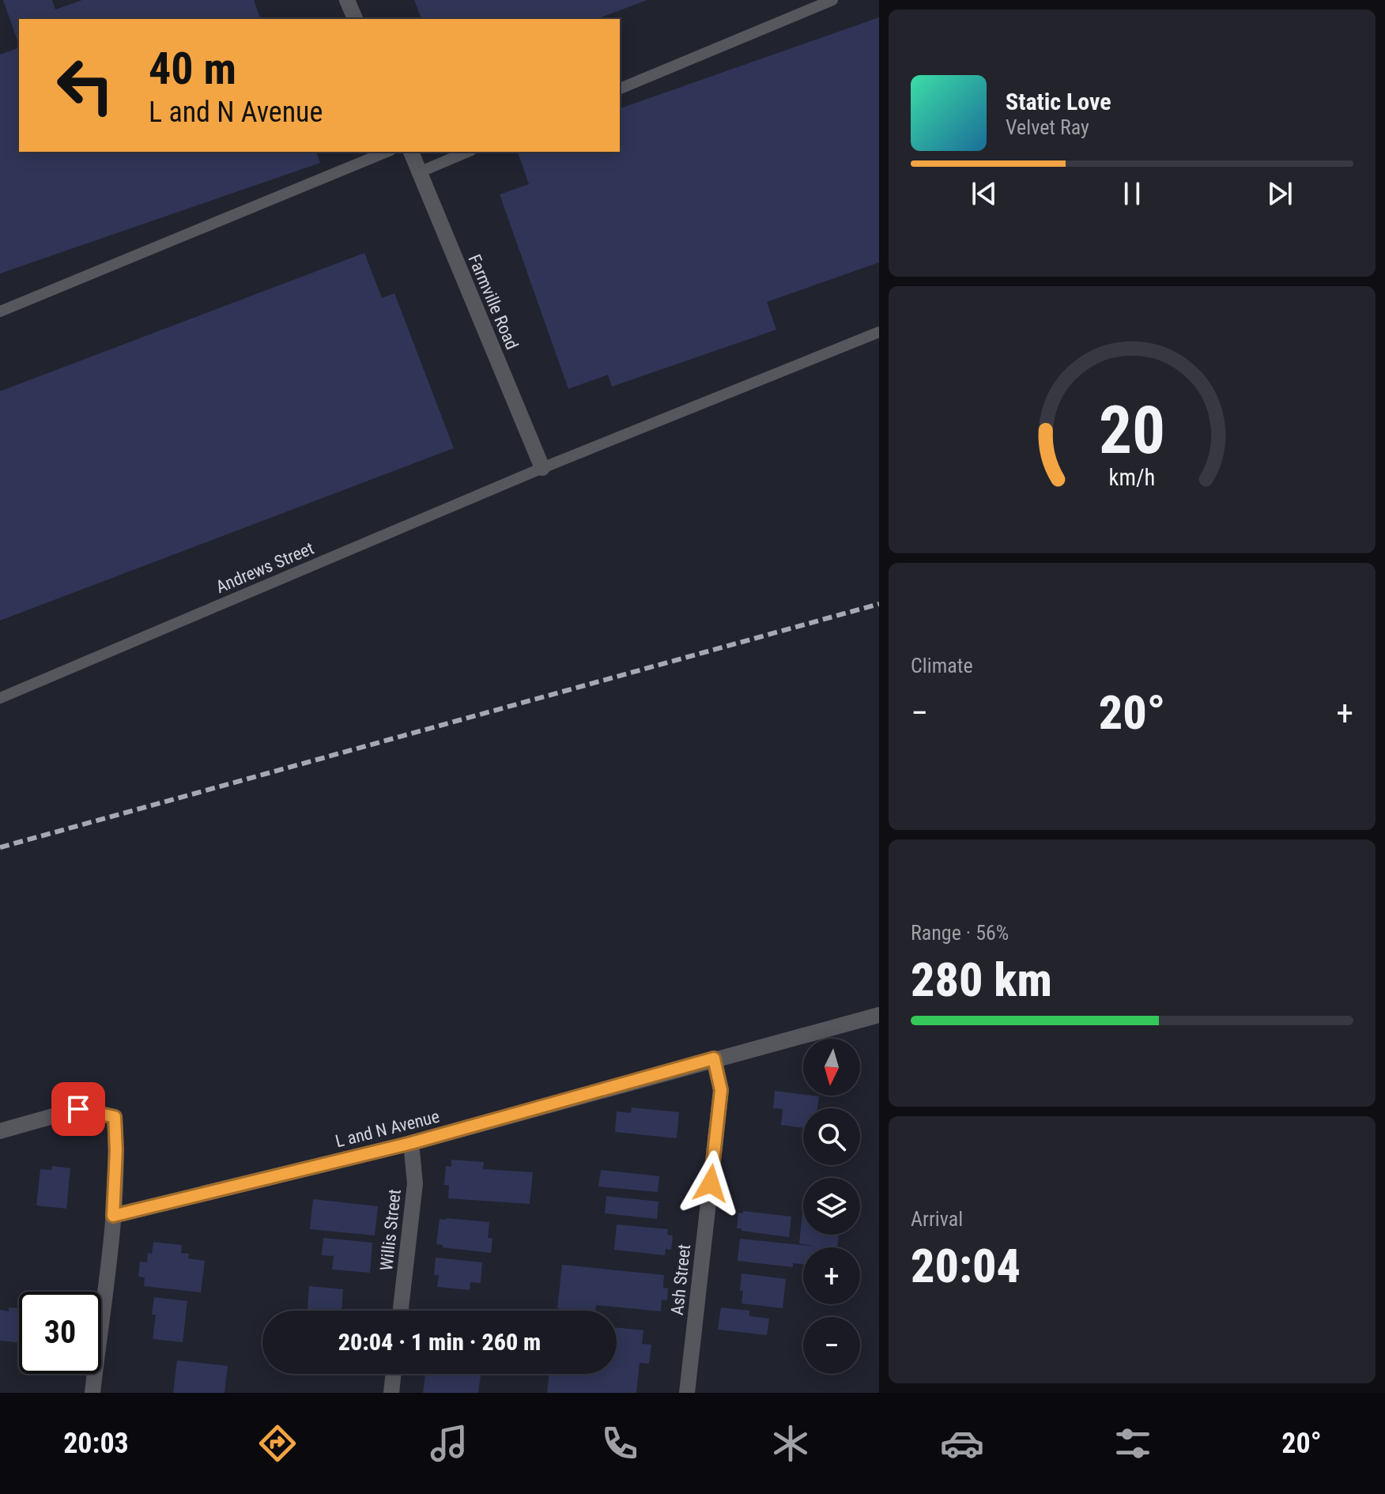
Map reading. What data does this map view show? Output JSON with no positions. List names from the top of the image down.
{
  "streets": {
    "street": [
      "Farmville Road",
      "L and N Avenue",
      "Willis Street",
      "Ash Street"
    ],
    "lane": ["Andrews Street"]
  },
  "crossings": [
    ["Farmville Road", "Andrews Street"],
    ["L and N Avenue", "Willis Street"],
    ["L and N Avenue", "Ash Street"]
  ],
  "north": "bottom",
  "page": {
    "turn": ["40 m", "L and N Avenue"],
    "song": ["Static Love", "Velvet Ray"],
    "tile": [
      "Climate",
      ["Range · 56%", "280 km"],
      ["Arrival", "20:04"]
    ],
    "heat": ["−", "20°", "+"],
    "map_buttons": ["+", "−"],
    "limit": "30",
    "trip": "20:04 · 1 min · 260 m",
    "tabs": ["20:03", "20°"],
    "gauge": ["20", "km/h"]
  }
}
